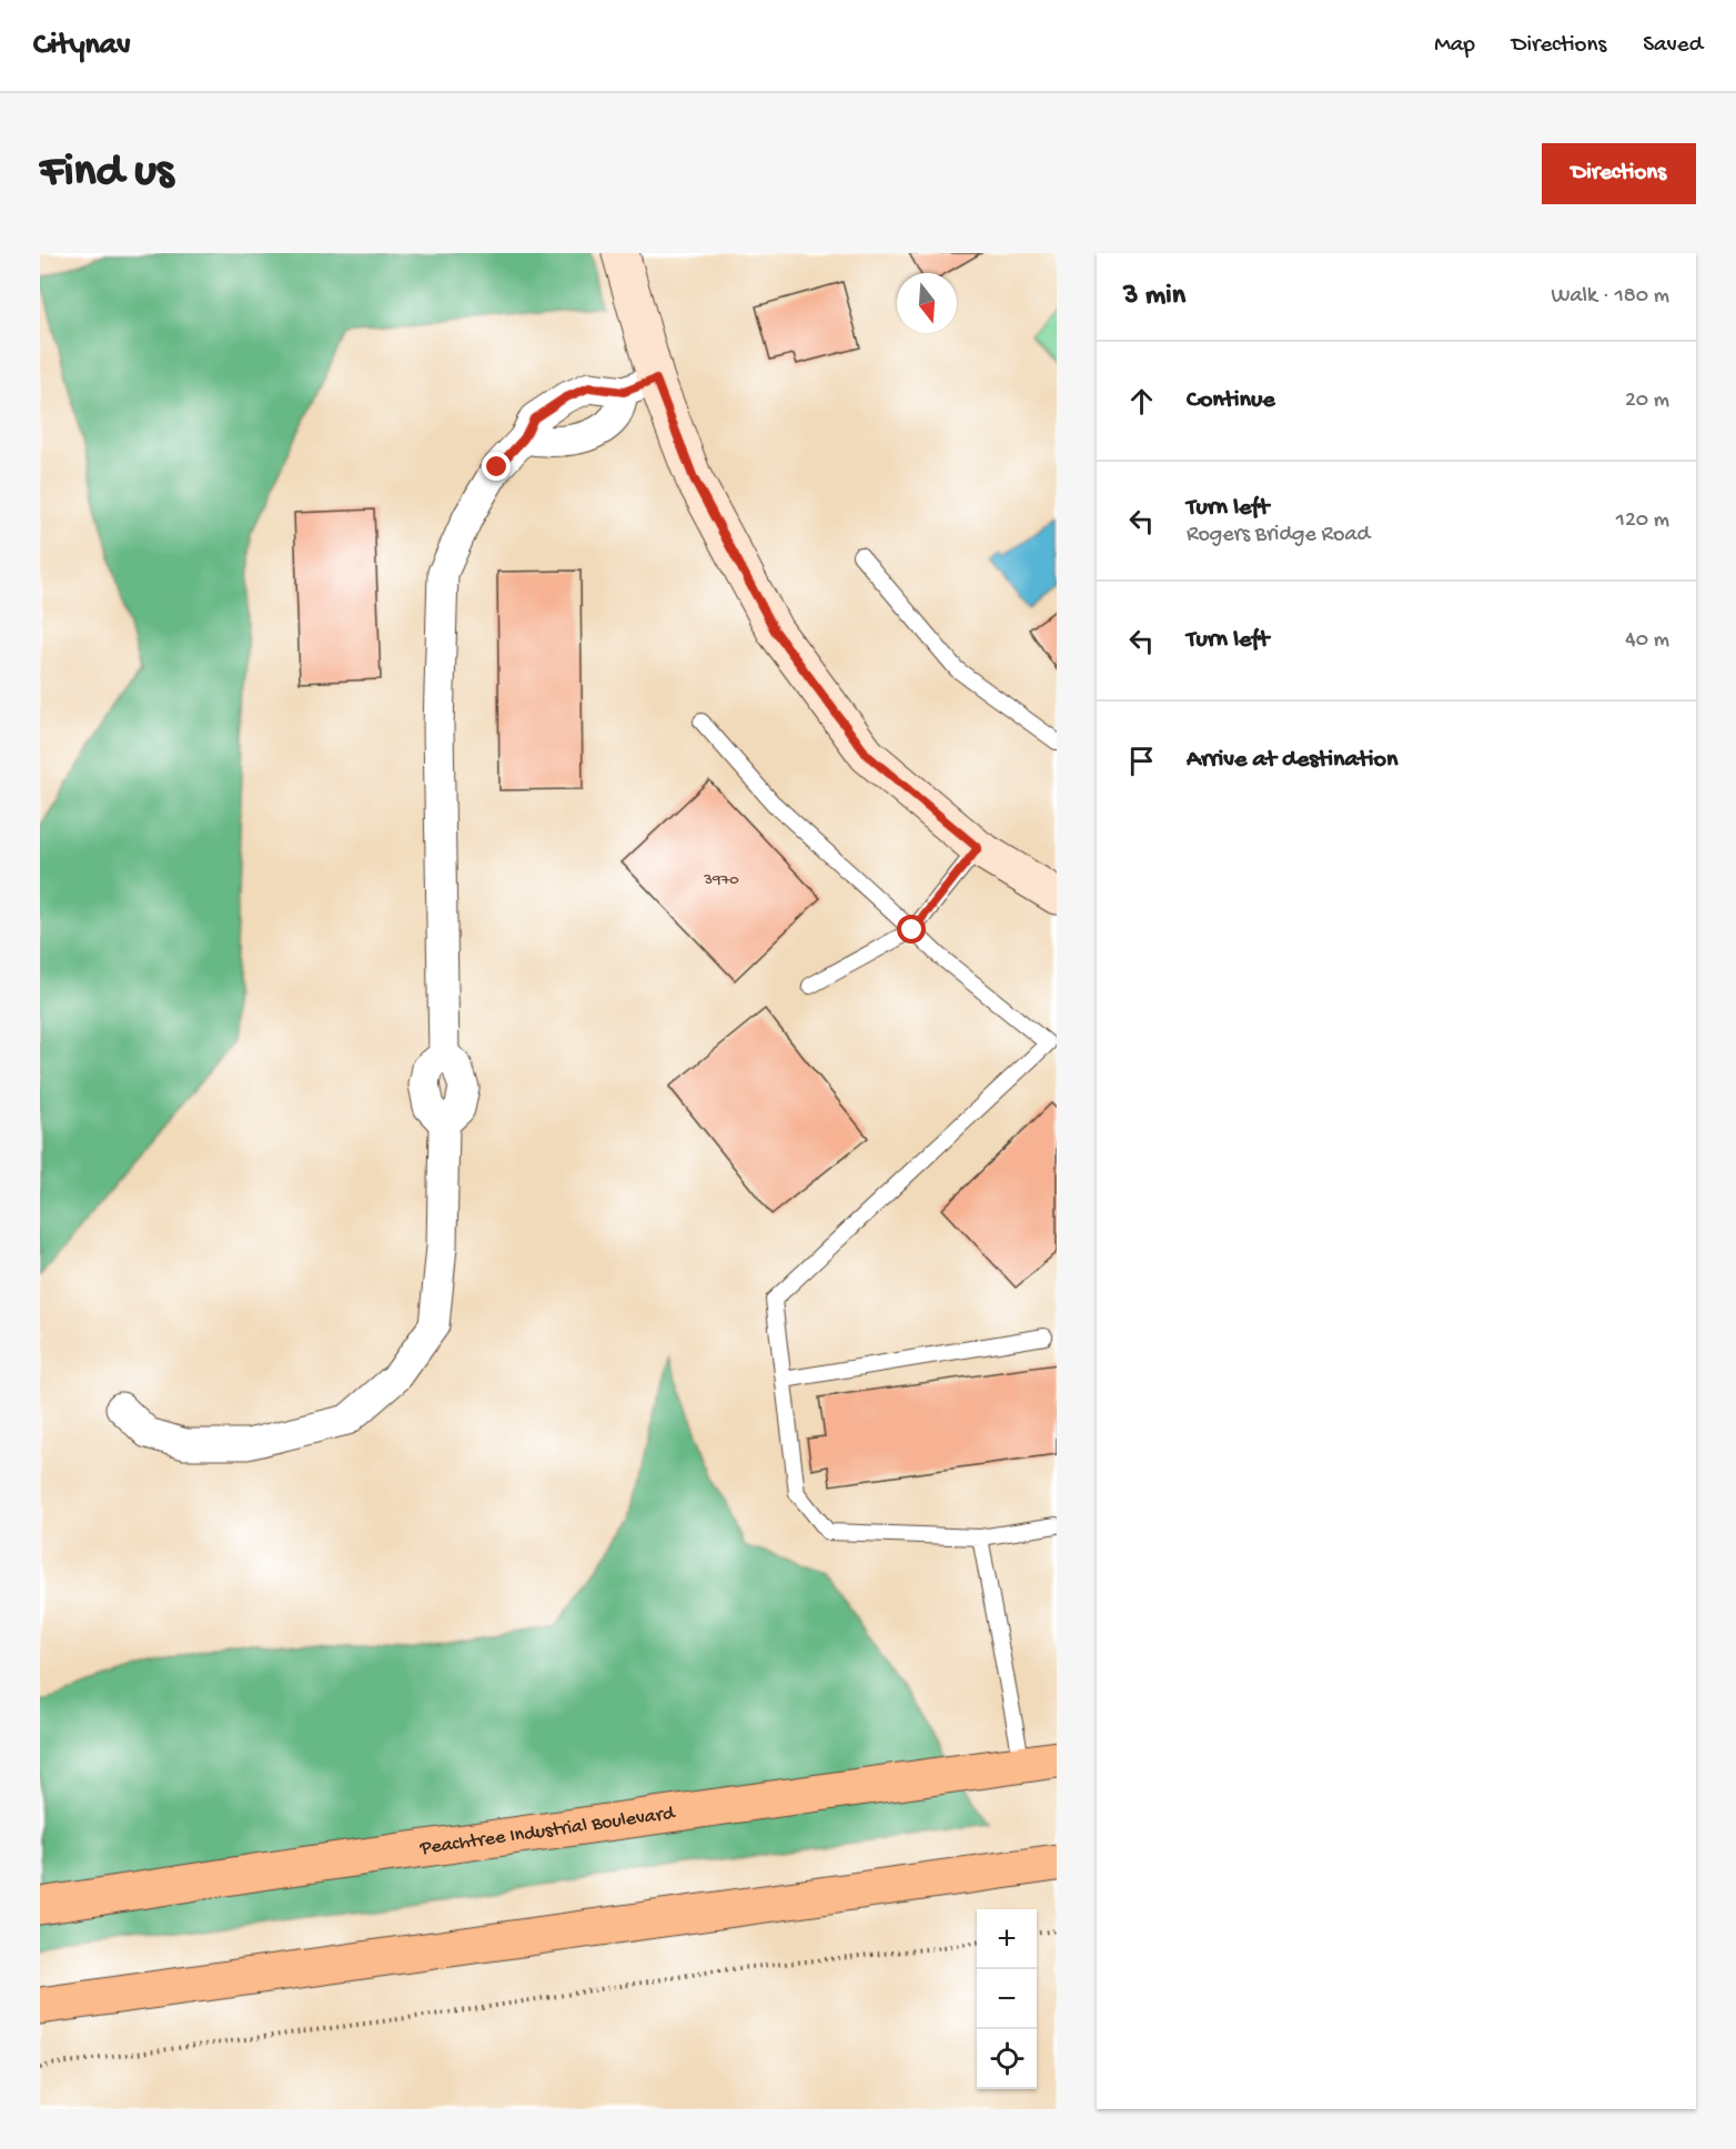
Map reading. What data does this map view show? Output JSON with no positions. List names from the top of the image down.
{
  "streets": {
    "highway": ["Peachtree Industrial Boulevard"]
  },
  "house_numbers": ["3970"],
  "north": "bottom",
  "page": {
    "header": "Citynav",
    "nav": ["Map", "Directions", "Saved"],
    "buttons": "Directions",
    "title": "Find us",
    "heading": ["3 min", "Walk · 180 m"],
    "list": [
      ["Continue", "20 m"],
      ["Turn left", "Rogers Bridge Road", "120 m"],
      ["Turn left", "40 m"],
      "Arrive at destination"
    ],
    "map_buttons": ["+", "−"]
  }
}
